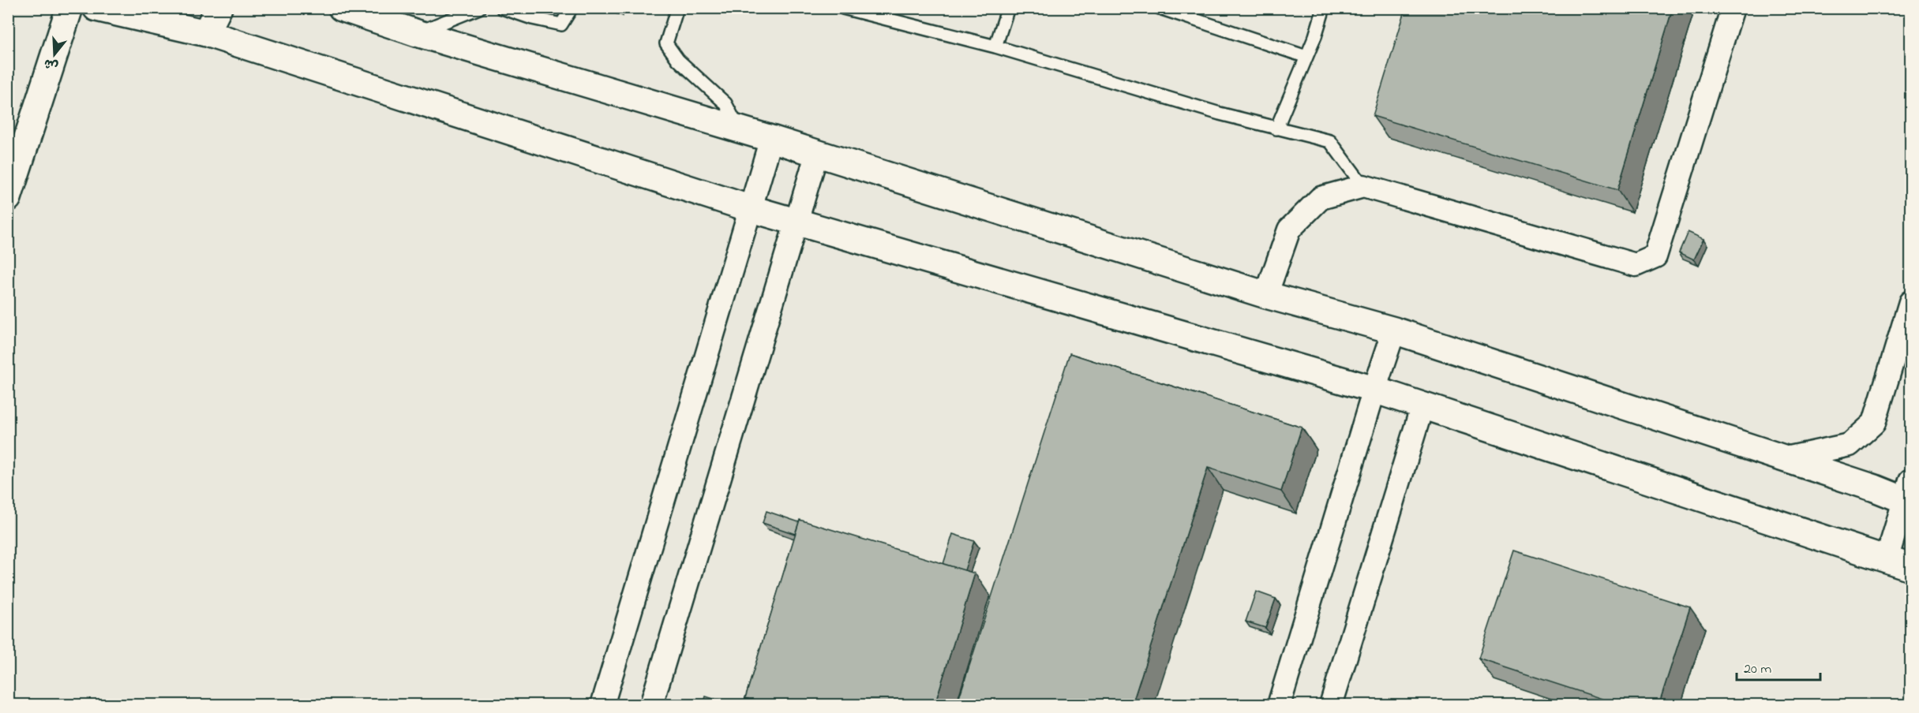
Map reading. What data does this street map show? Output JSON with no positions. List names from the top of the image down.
{
  "scale_bar": "20 m",
  "north": "bottom"
}
